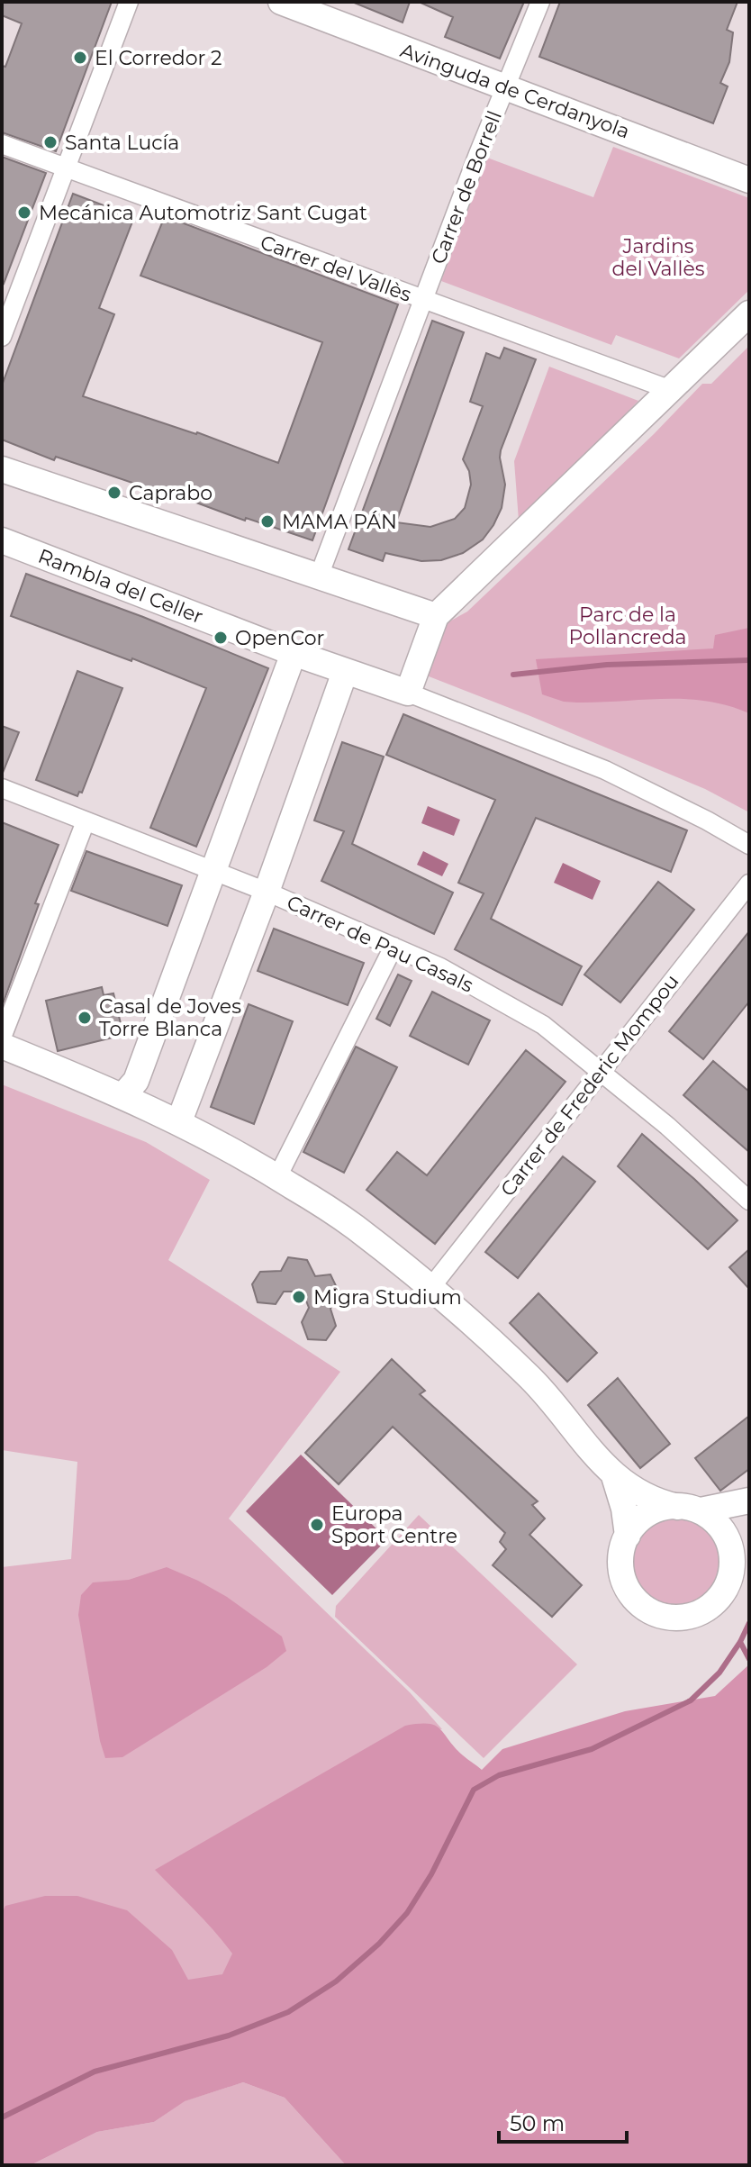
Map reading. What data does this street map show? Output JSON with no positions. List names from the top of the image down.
{
  "streets": {
    "street": [
      "Avinguda de Cerdanyola",
      "Carrer de Borrell",
      "Carrer del Vallès",
      "Rambla del Celler",
      "Carrer de Pau Casals",
      "Carrer de Frederic Mompou"
    ]
  },
  "crossings": [
    ["Avinguda de Cerdanyola", "Carrer de Borrell"],
    ["Carrer de Borrell", "Carrer del Vallès"],
    ["Carrer de Pau Casals", "Carrer de Frederic Mompou"]
  ],
  "parks": ["Jardins del Vallès", "Parc de la Pollancreda"],
  "places": [
    "El Corredor 2",
    "Santa Lucía",
    "Mecánica Automotriz Sant Cugat",
    "Caprabo",
    "MAMA PÁN",
    "OpenCor",
    "Casal de Joves Torre Blanca",
    "Migra Studium",
    "Europa Sport Centre"
  ],
  "scale_bar": "50 m"
}
